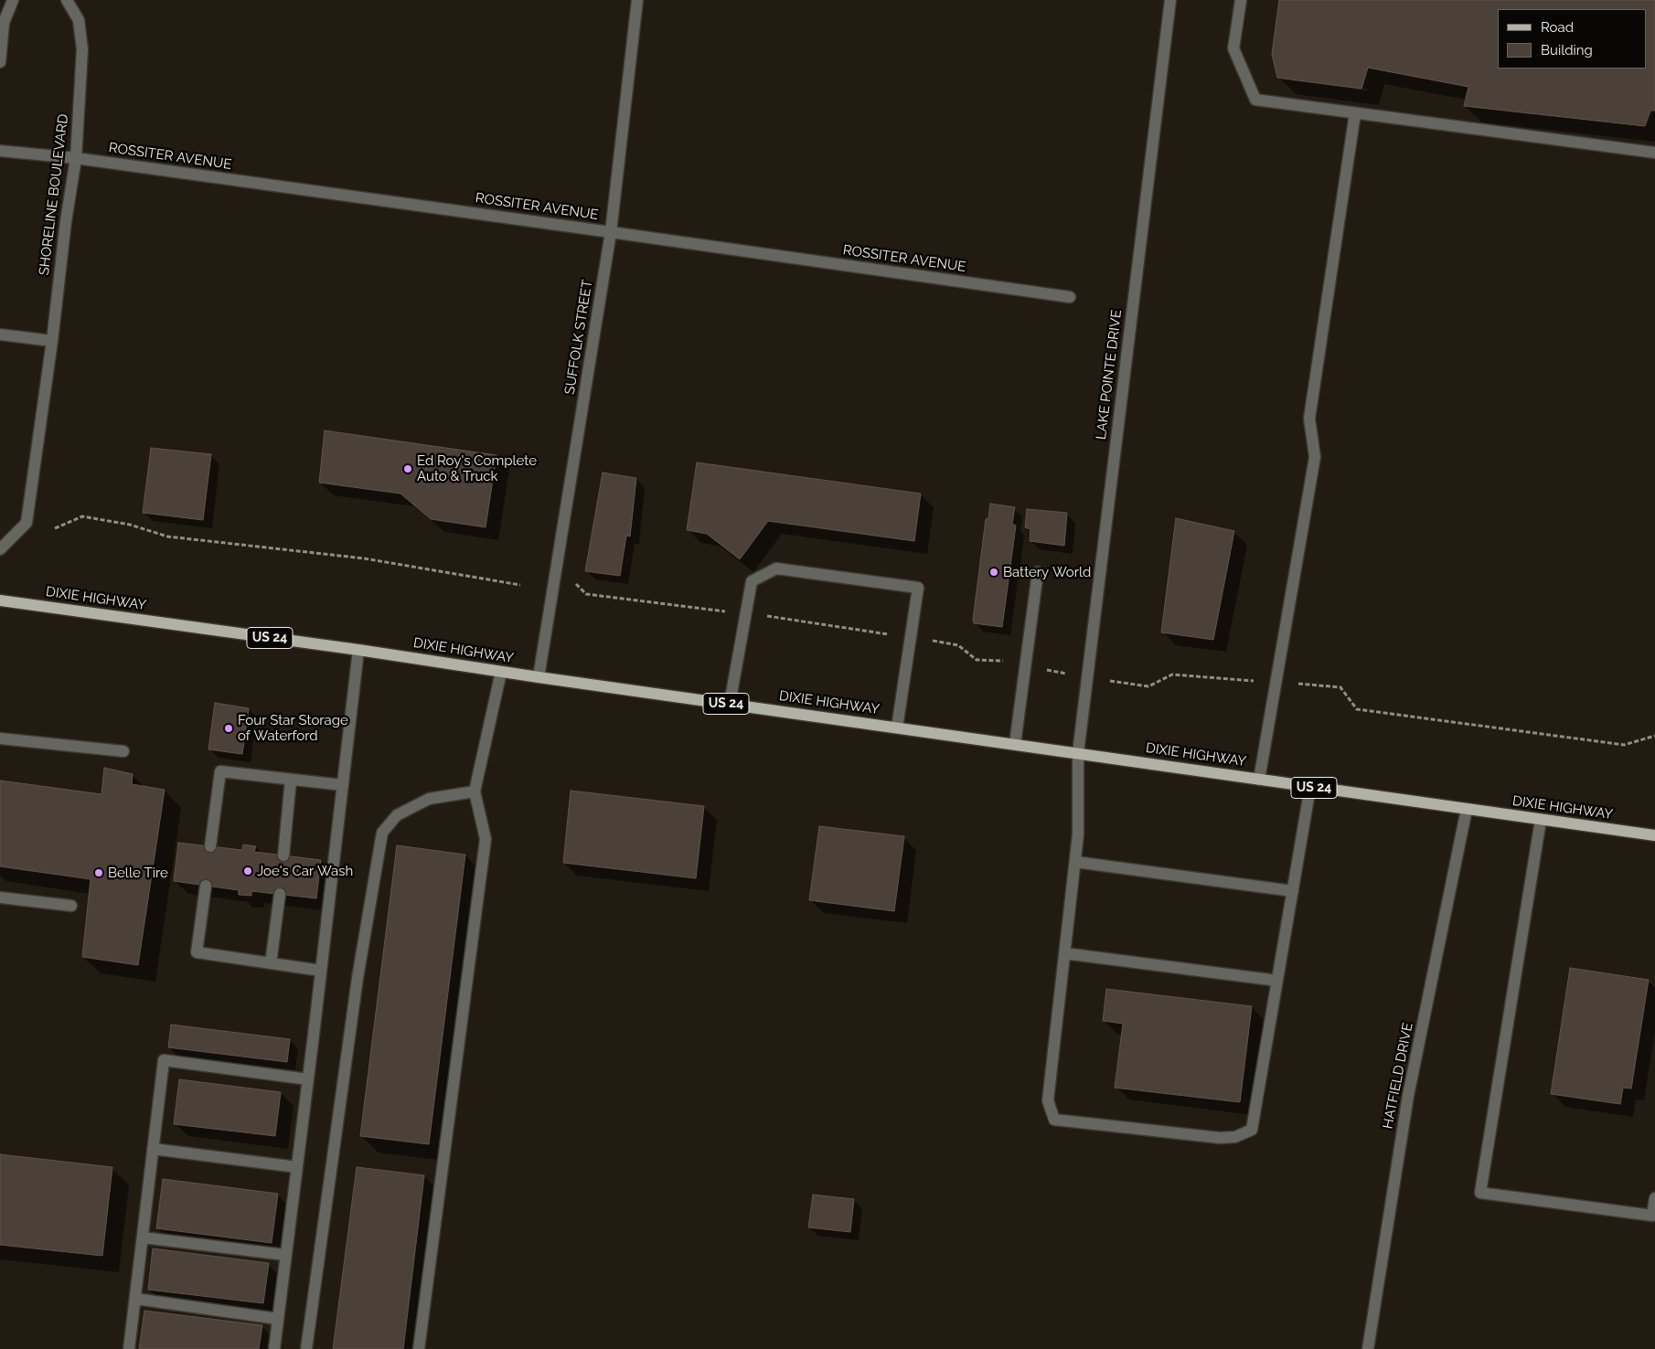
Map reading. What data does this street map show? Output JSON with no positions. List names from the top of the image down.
{
  "streets": {
    "main road": ["DIXIE HIGHWAY", "US 24"],
    "street": [
      "ROSSITER AVENUE",
      "SHORELINE BOULEVARD",
      "SUFFOLK STREET",
      "LAKE POINTE DRIVE",
      "HATFIELD DRIVE"
    ]
  },
  "crossings": [
    ["ROSSITER AVENUE", "SHORELINE BOULEVARD"],
    ["ROSSITER AVENUE", "SUFFOLK STREET"],
    ["SUFFOLK STREET", "DIXIE HIGHWAY"],
    ["LAKE POINTE DRIVE", "DIXIE HIGHWAY"],
    ["DIXIE HIGHWAY", "HATFIELD DRIVE"]
  ],
  "places": [
    "Ed Roy's Complete Auto & Truck",
    "Battery World",
    "Four Star Storage of Waterford",
    "Joe's Car Wash",
    "Belle Tire"
  ],
  "legend": ["Road", "Building"]
}
